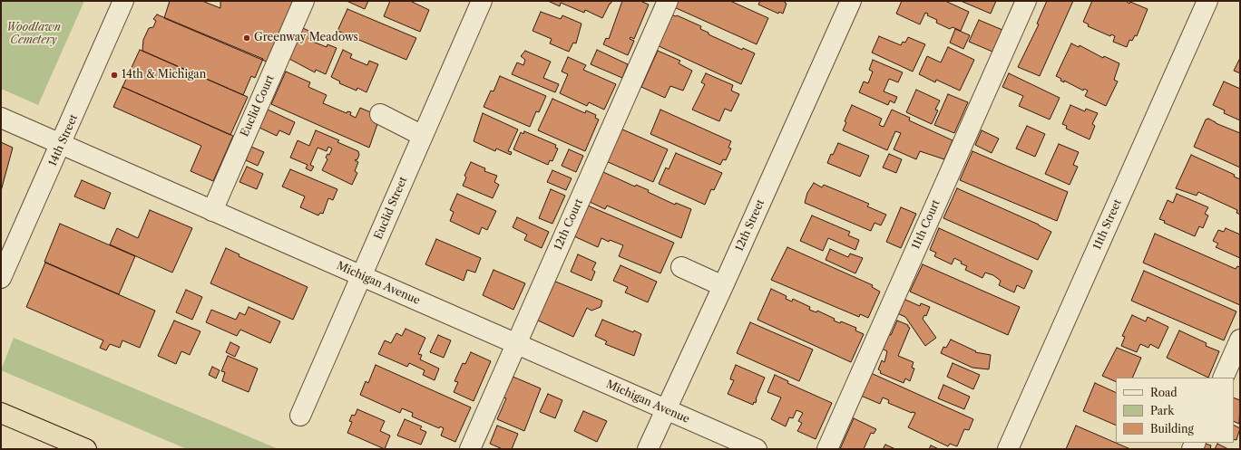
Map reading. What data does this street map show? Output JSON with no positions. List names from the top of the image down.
{
  "streets": {
    "street": [
      "Euclid Court",
      "14th Street",
      "Euclid Street",
      "12th Court",
      "11th Court",
      "11th Street",
      "12th Street",
      "Michigan Avenue"
    ]
  },
  "crossings": [
    ["Euclid Court", "Michigan Avenue"],
    ["14th Street", "Michigan Avenue"],
    ["Euclid Street", "Michigan Avenue"],
    ["12th Court", "Michigan Avenue"],
    ["12th Street", "Michigan Avenue"]
  ],
  "parks": ["Woodlawn Cemetery"],
  "places": ["Greenway Meadows", "14th & Michigan"],
  "legend": ["Road", "Park", "Building"]
}
